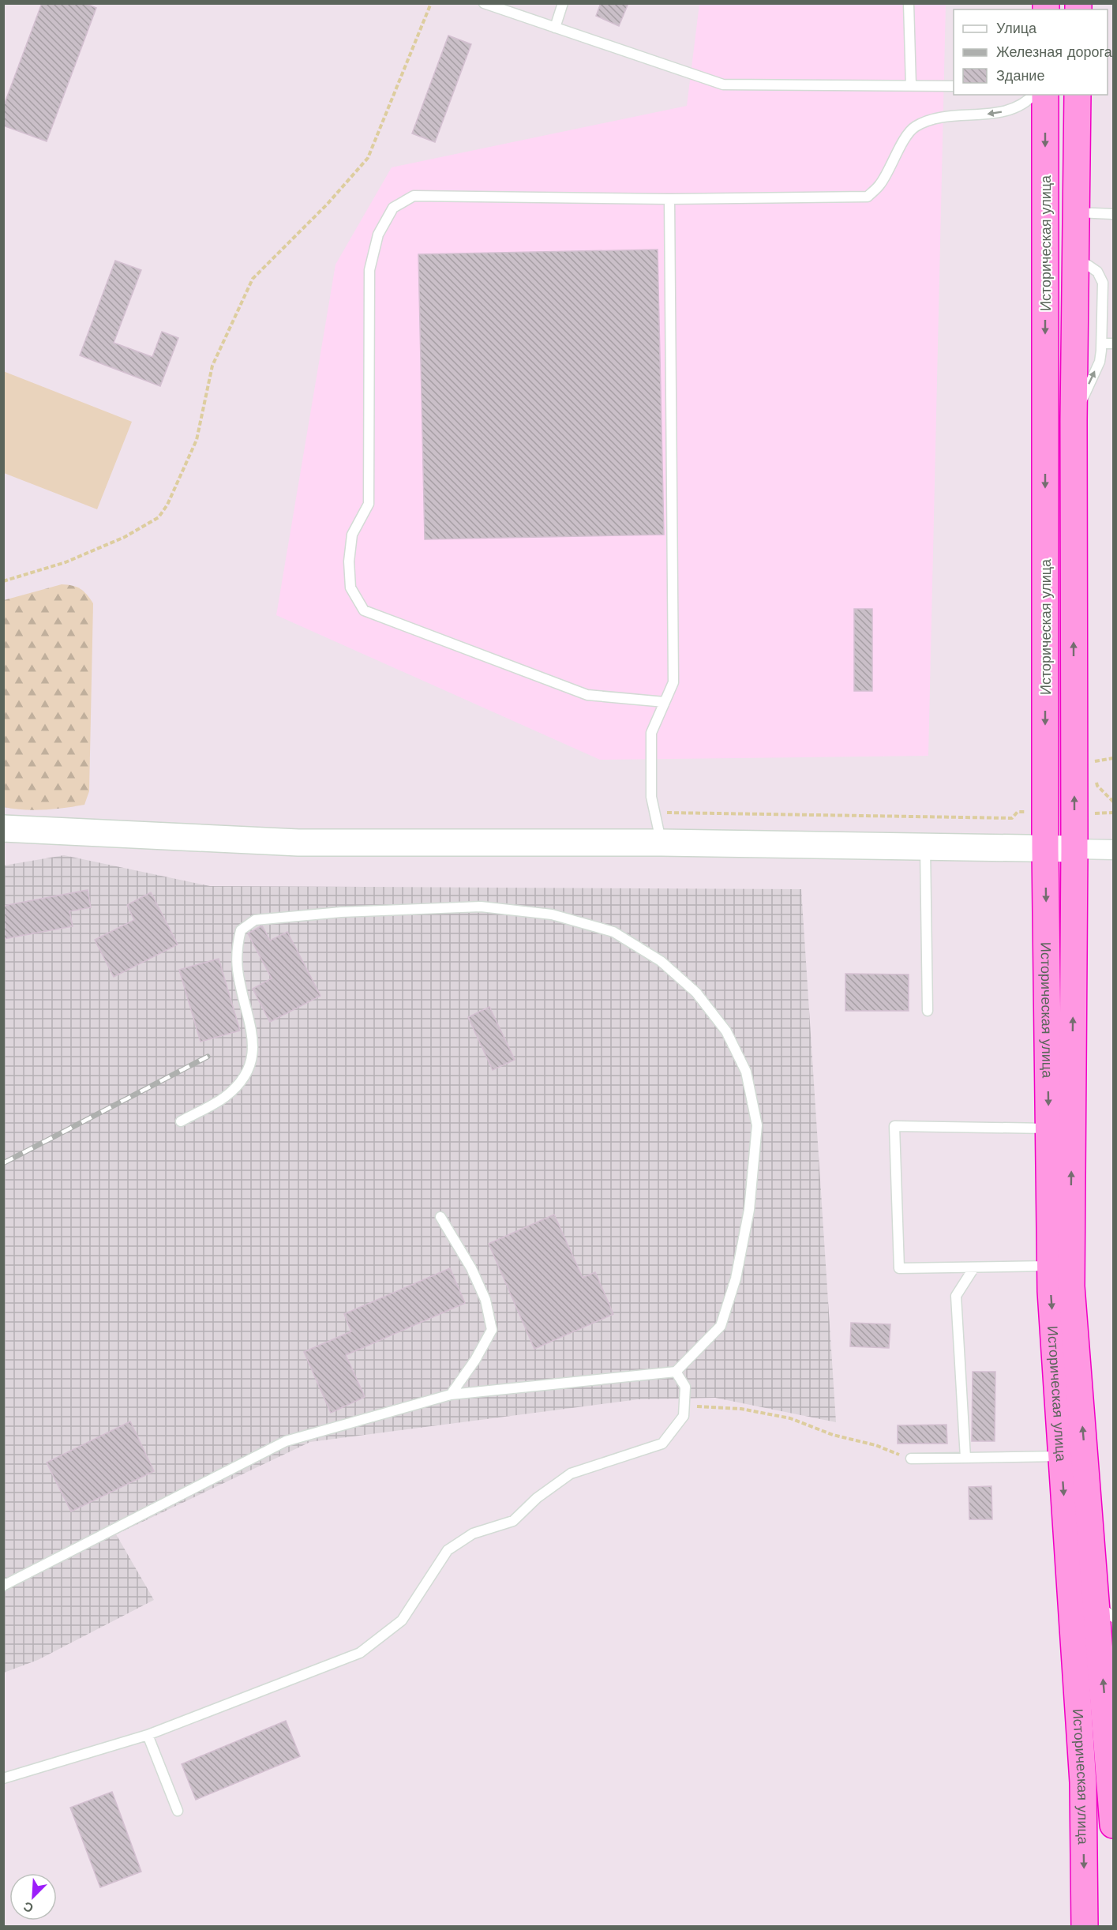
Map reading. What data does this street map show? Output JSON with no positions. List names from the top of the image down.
{
  "streets": {
    "highway": ["Историческая улица"]
  },
  "legend": ["Улица", "Железная дорога", "Здание"],
  "north": "bottom left"
}
